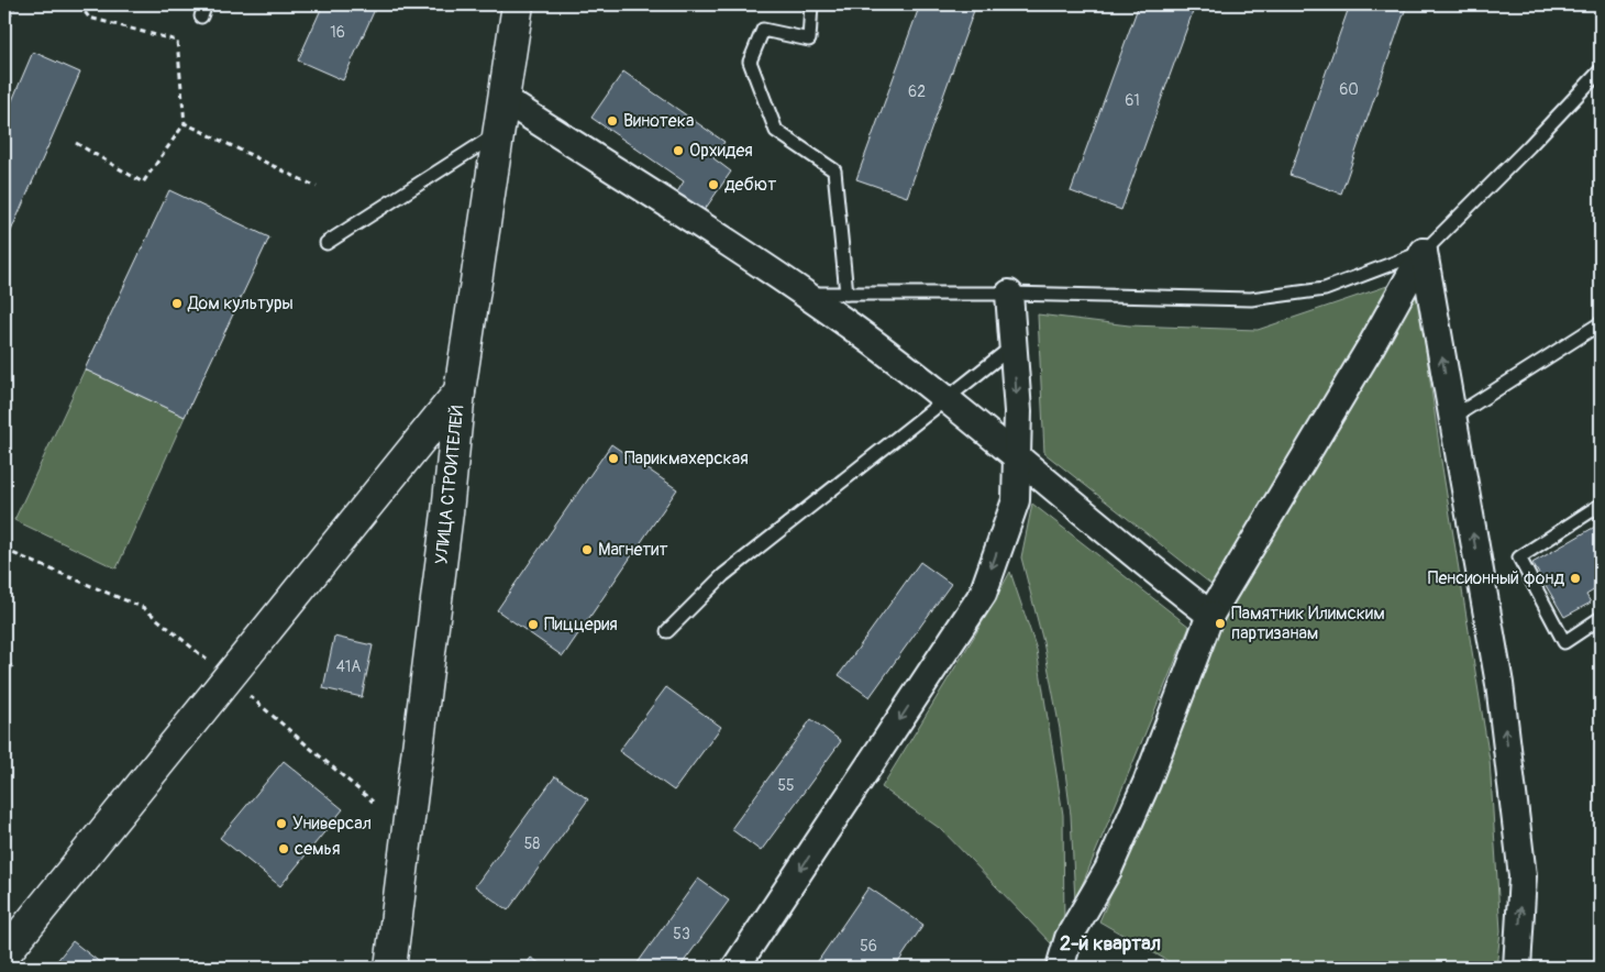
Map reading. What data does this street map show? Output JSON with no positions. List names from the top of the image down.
{
  "streets": {
    "street": ["УЛИЦА СТРОИТЕЛЕЙ"]
  },
  "districts": ["2-й квартал"],
  "places": [
    "Винотека",
    "Орхидея",
    "дебют",
    "Дом культуры",
    "Парикмахерская",
    "Магнетит",
    "Пенсионный фонд",
    "Памятник Илимским партизанам",
    "Пиццерия",
    "Универсал",
    "семья"
  ],
  "house_numbers": [
    "16",
    "60",
    "62",
    "61",
    "41А",
    "55",
    "58",
    "53",
    "56"
  ]
}
